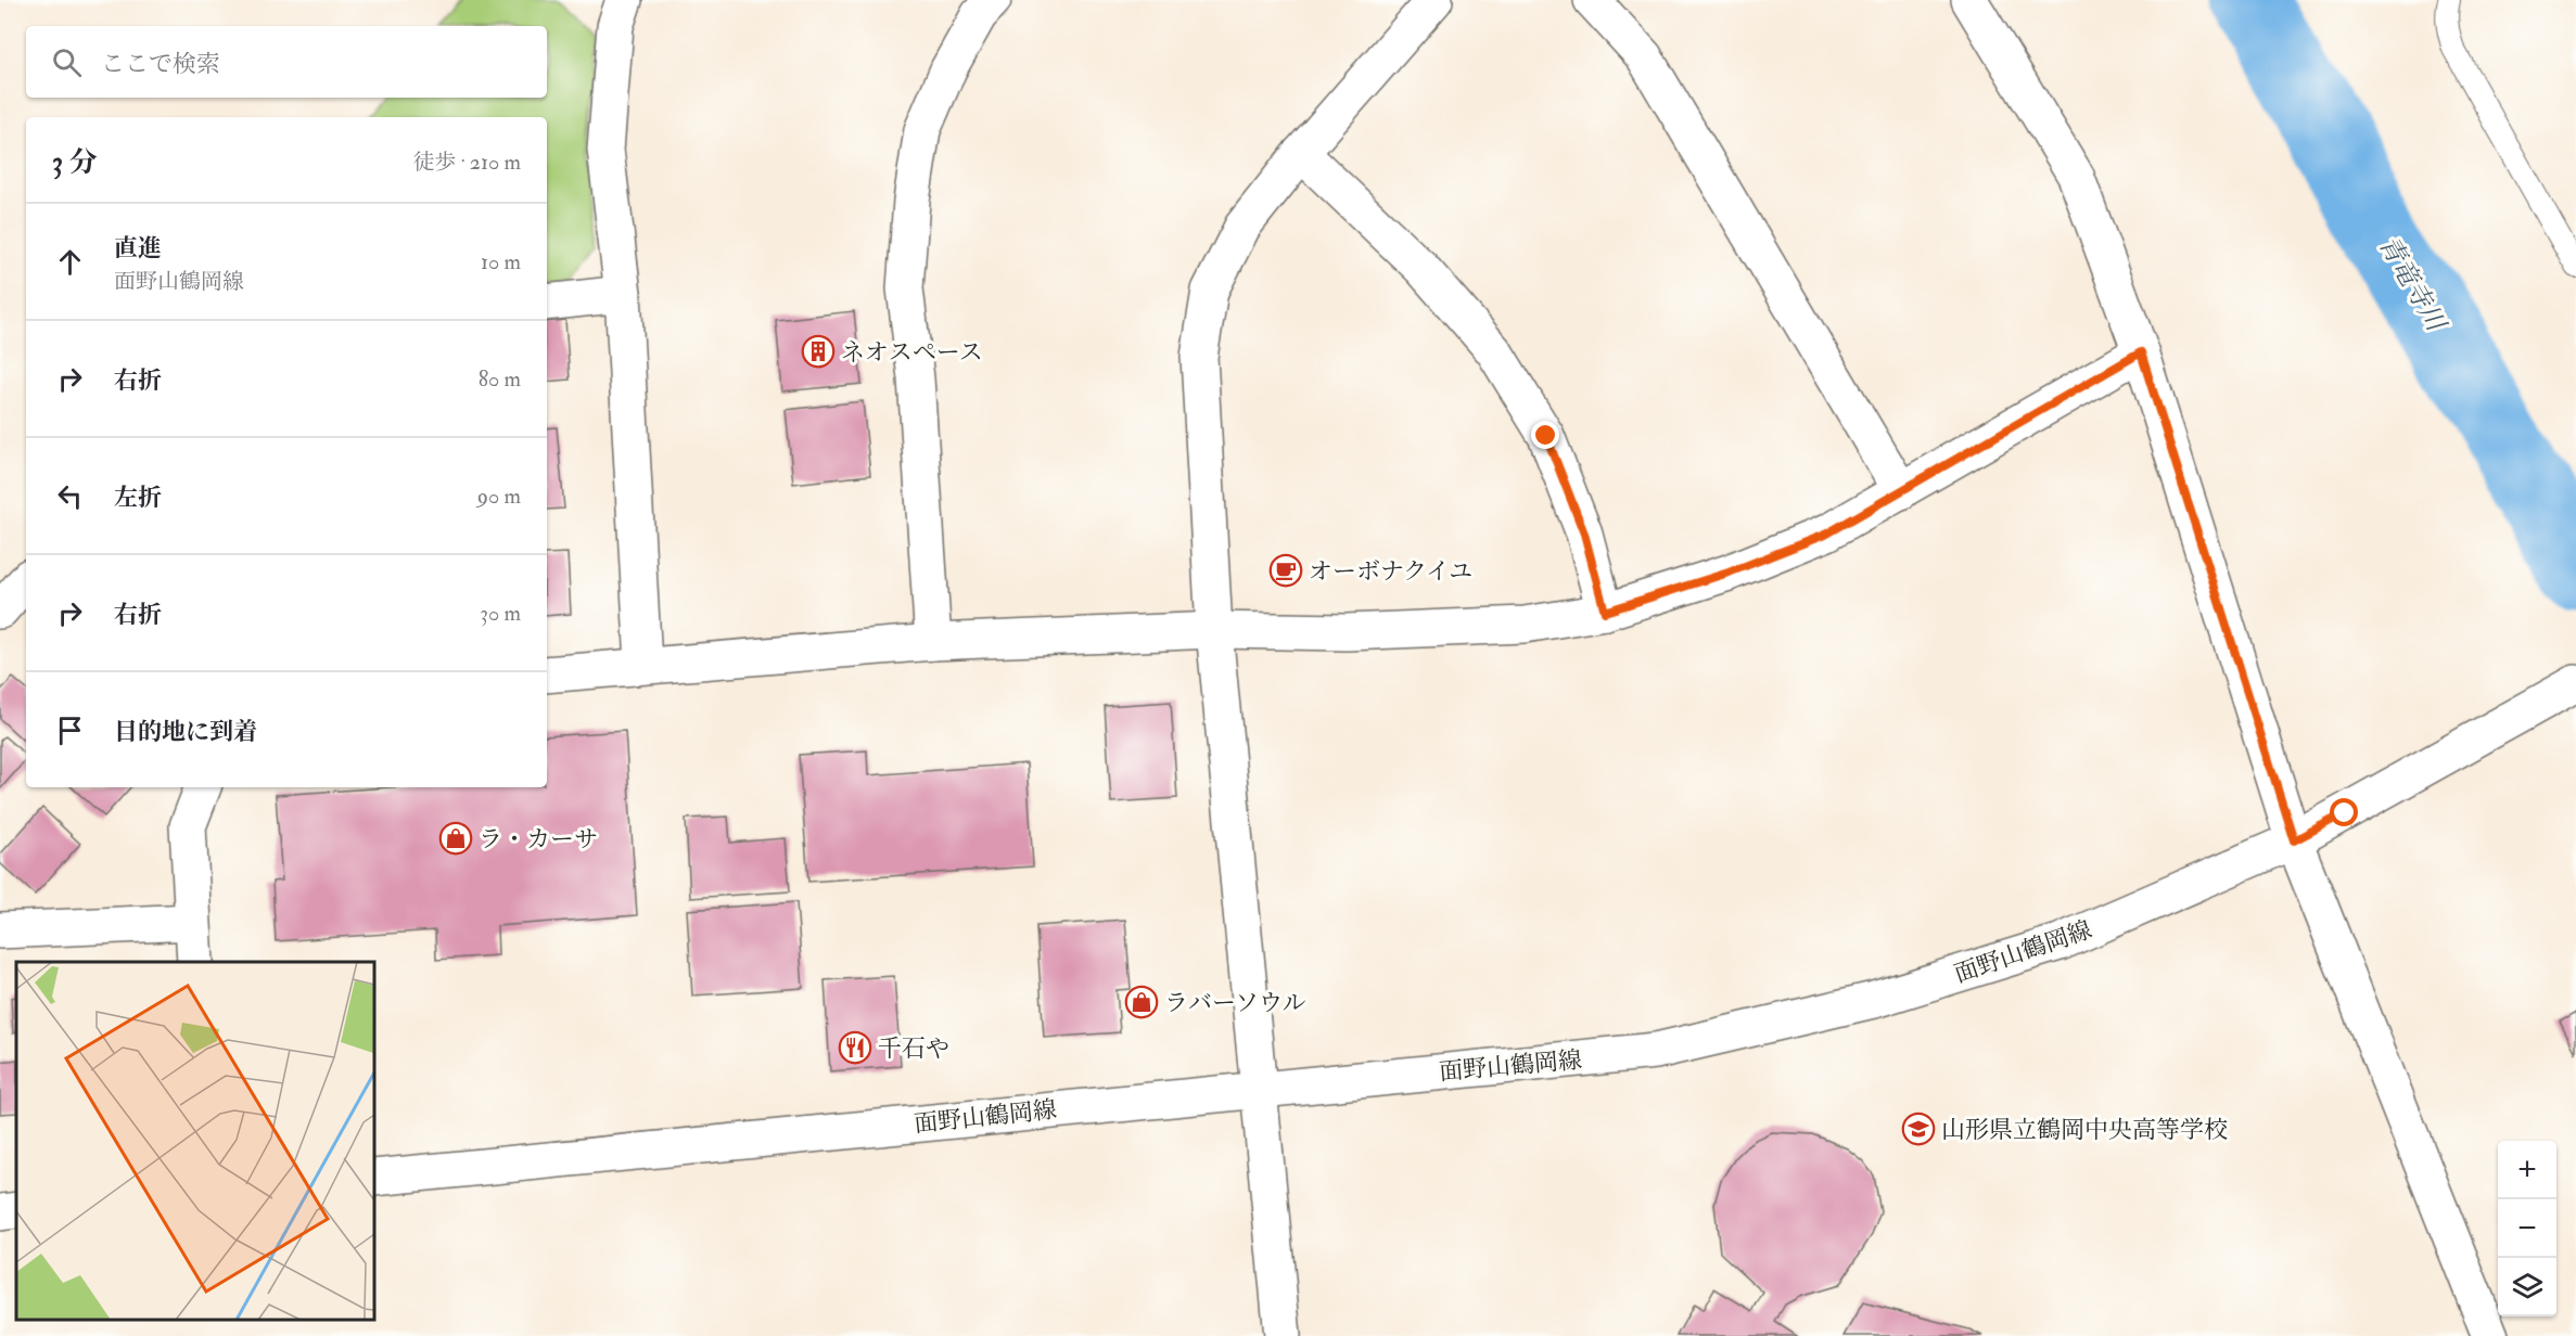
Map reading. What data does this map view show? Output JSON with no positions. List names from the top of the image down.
{
  "streets": {
    "street": ["面野山鶴岡線"]
  },
  "water": ["青竜寺川"],
  "places": {
    "building": ["ネオスペース"],
    "cafe": ["オーボナクイユ"],
    "shop": ["ラ・カーサ", "ラバーソウル"],
    "restaurant": ["千石や"],
    "school or university": ["山形県立鶴岡中央高等学校"]
  },
  "page": {
    "search": "ここで検索",
    "heading": ["3 分", "徒歩 · 210 m"],
    "list": [
      ["直進", "面野山鶴岡線", "10 m"],
      ["右折", "80 m"],
      ["左折", "90 m"],
      ["右折", "30 m"],
      "目的地に到着"
    ],
    "map_buttons": ["+", "−"]
  }
}
